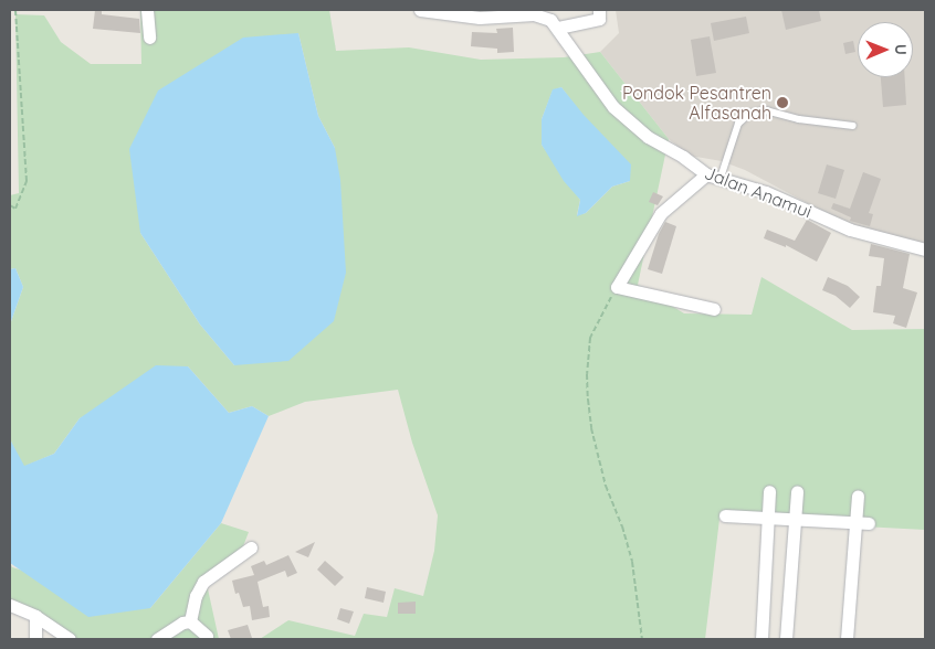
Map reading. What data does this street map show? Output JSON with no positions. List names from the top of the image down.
{
  "streets": {
    "street": ["Jalan Anamui"]
  },
  "places": ["Pondok Pesantren Alfasanah"],
  "north": "right"
}
